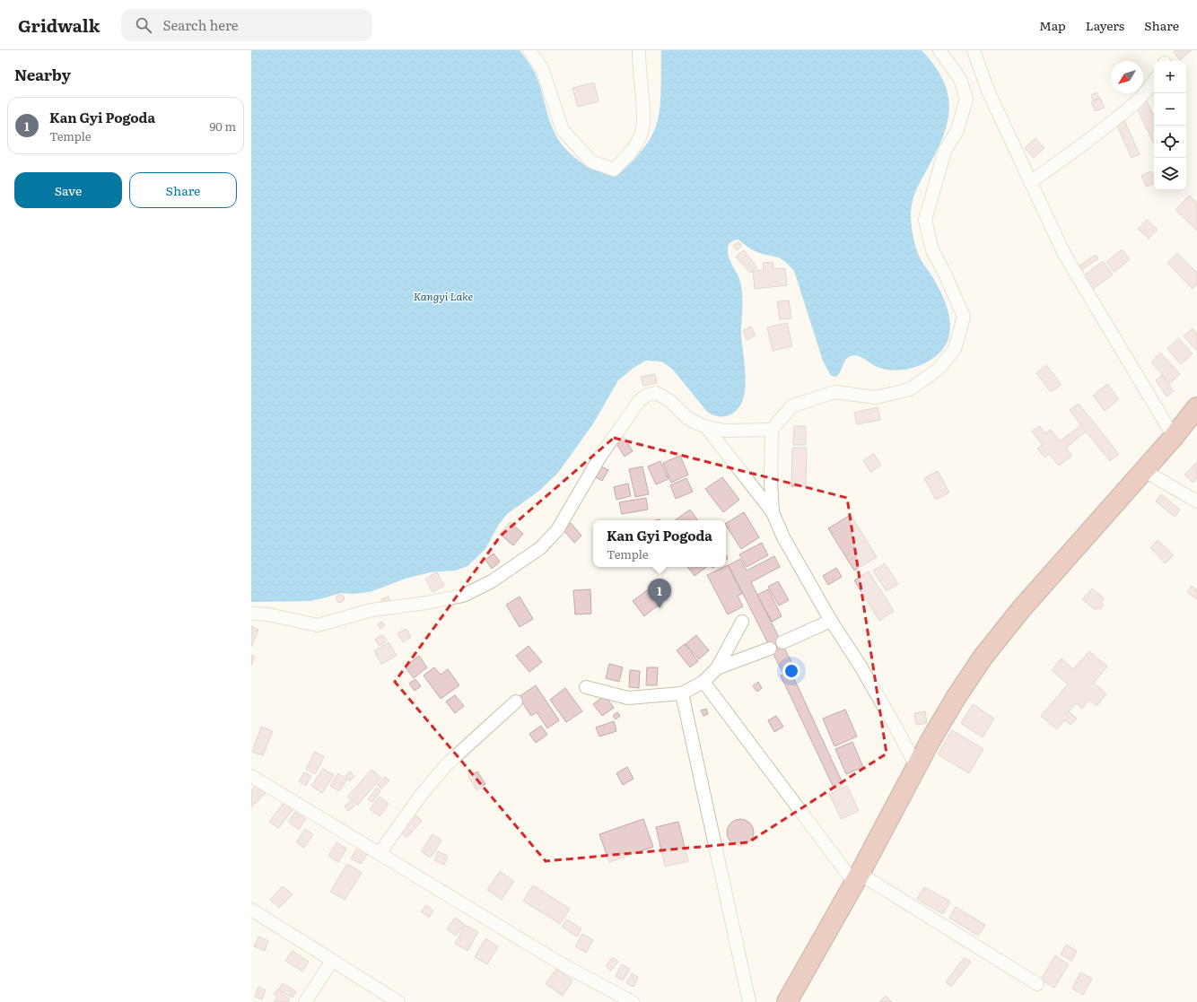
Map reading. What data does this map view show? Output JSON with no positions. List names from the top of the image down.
{
  "water": ["Kangyi Lake"],
  "north": "bottom left",
  "page": {
    "header": "Gridwalk",
    "search": "Search here",
    "nav": ["Map", "Layers", "Share"],
    "heading": "Nearby",
    "map_buttons": ["+", "−"],
    "list": [
      {
        "mark": "1",
        "name": "Kan Gyi Pogoda",
        "note": "Temple",
        "value": "90 m"
      }
    ],
    "buttons": ["Save", "Share"],
    "popup": ["Kan Gyi Pogoda", "Temple"],
    "pins": "1"
  }
}
